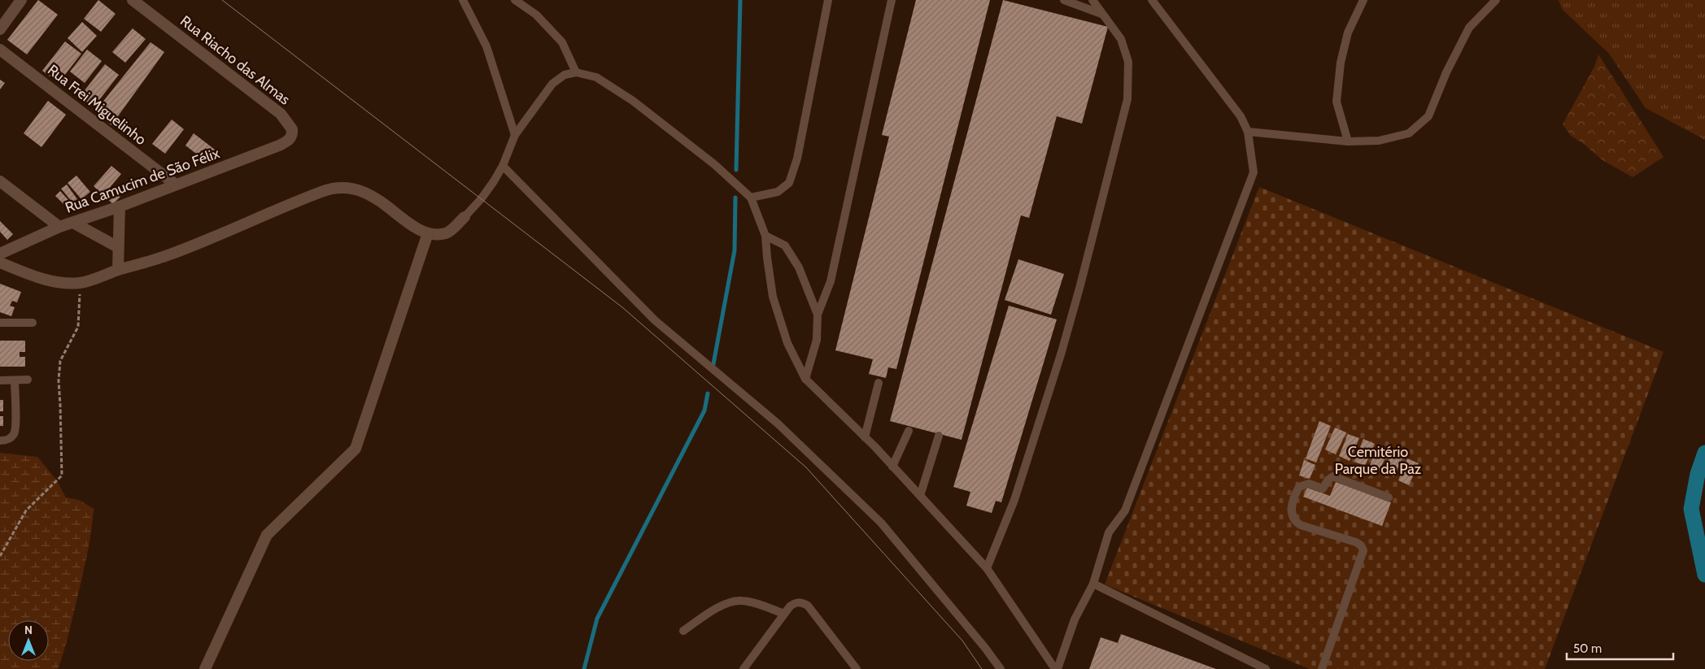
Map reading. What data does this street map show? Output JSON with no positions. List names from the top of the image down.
{
  "streets": {
    "street": ["Rua Riacho das Almas", "Rua Frei Miguelinho", "Rua Camucim de São Félix"]
  },
  "crossings": [
    ["Rua Riacho das Almas", "Rua Camucim de São Félix"],
    ["Rua Frei Miguelinho", "Rua Camucim de São Félix"]
  ],
  "parks": ["Cemitério Parque da Paz"],
  "scale_bar": "50 m",
  "north": "top"
}
